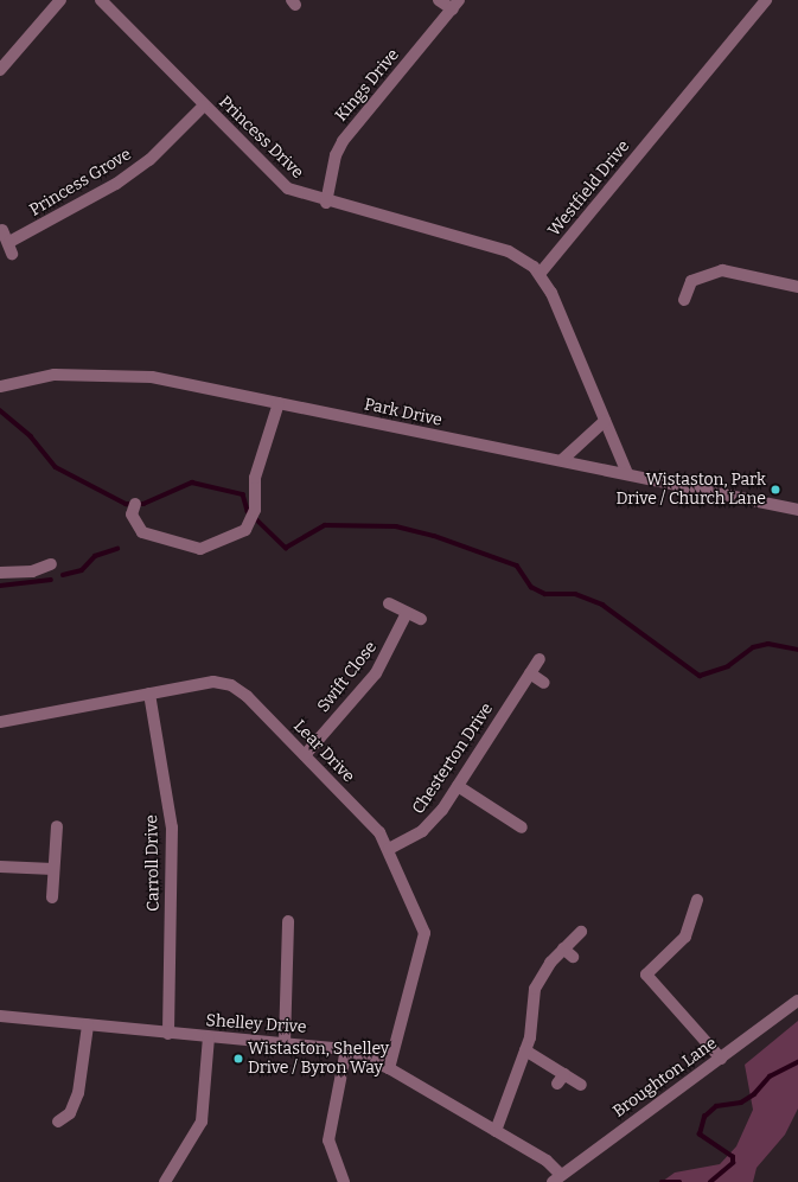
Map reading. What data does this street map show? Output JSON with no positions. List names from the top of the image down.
{
  "streets": {
    "street": [
      "Kings Drive",
      "Princess Drive",
      "Princess Grove",
      "Westfield Drive",
      "Park Drive",
      "Swift Close",
      "Lear Drive",
      "Chesterton Drive",
      "Carroll Drive",
      "Shelley Drive",
      "Broughton Lane"
    ]
  },
  "crossings": [
    ["Kings Drive", "Princess Drive"],
    ["Princess Drive", "Princess Grove"],
    ["Princess Drive", "Westfield Drive"],
    ["Swift Close", "Lear Drive"],
    ["Lear Drive", "Chesterton Drive"],
    ["Lear Drive", "Carroll Drive"],
    ["Lear Drive", "Shelley Drive"],
    ["Carroll Drive", "Shelley Drive"],
    ["Shelley Drive", "Broughton Lane"]
  ],
  "places": ["Wistaston, Park Drive / Church Lane", "Wistaston, Shelley Drive / Byron Way"]
}
